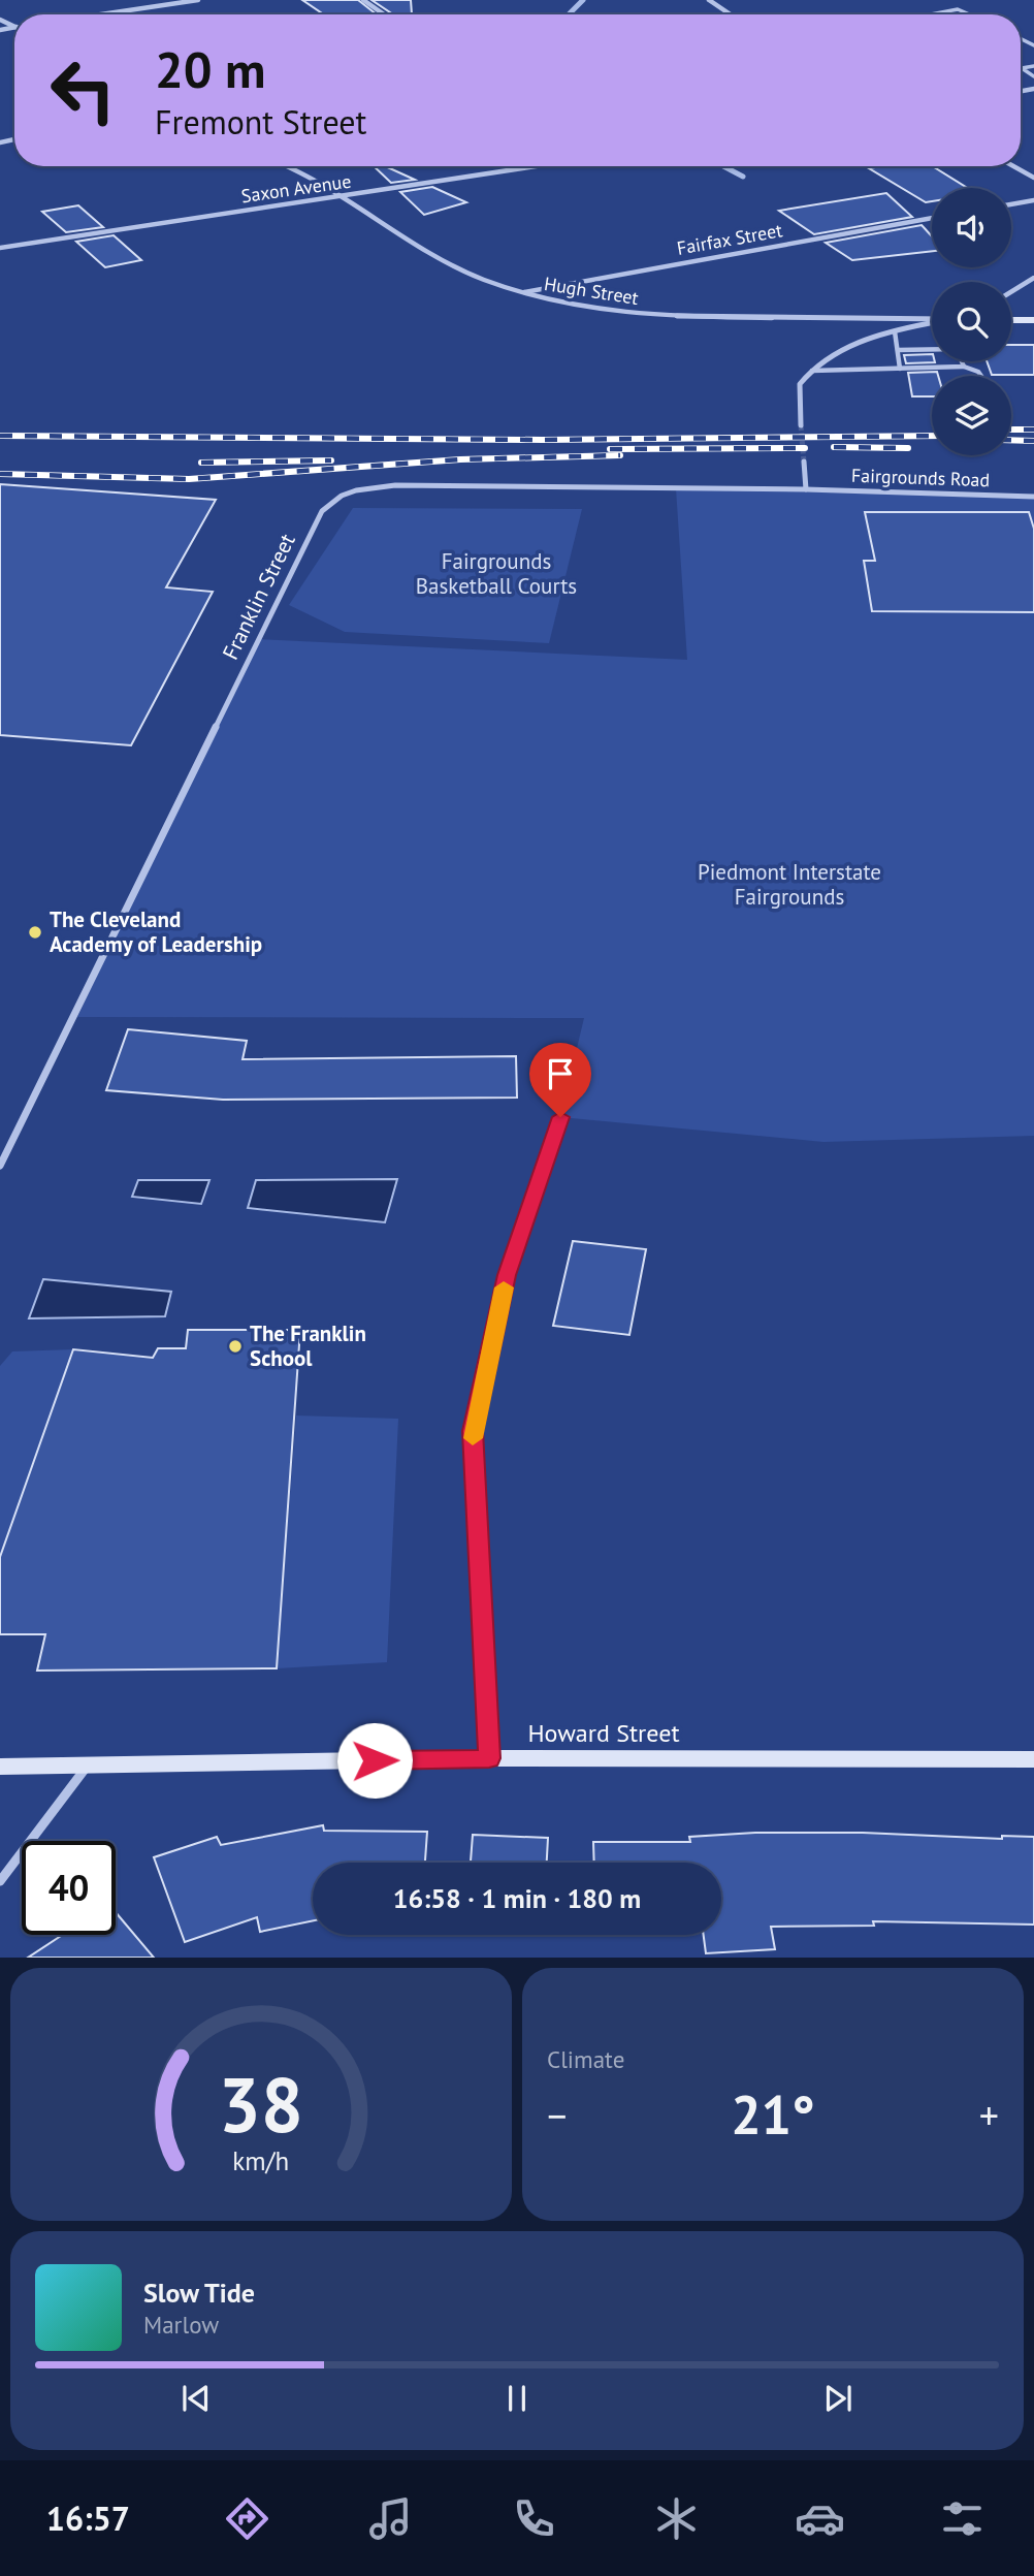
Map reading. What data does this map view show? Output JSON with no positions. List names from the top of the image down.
{
  "streets": {
    "street": [
      "Saxon Avenue",
      "Fairfax Street",
      "Hugh Street",
      "Fairgrounds Road",
      "Franklin Street",
      "Howard Street"
    ]
  },
  "crossings": [
    ["Saxon Avenue", "Hugh Street"],
    ["Fairfax Street", "Hugh Street"],
    ["Fairgrounds Road", "Franklin Street"]
  ],
  "parks": ["Fairgrounds Basketball Courts", "Piedmont Interstate Fairgrounds"],
  "places": ["The Cleveland Academy of Leadership", "The Franklin School"],
  "page": {
    "turn": ["20 m", "Fremont Street"],
    "limit": "40",
    "trip": "16:58 · 1 min · 180 m",
    "tile": "Climate",
    "heat": ["−", "21°", "+"],
    "song": ["Slow Tide", "Marlow"],
    "tabs": "16:57",
    "gauge": ["38", "km/h"]
  }
}
